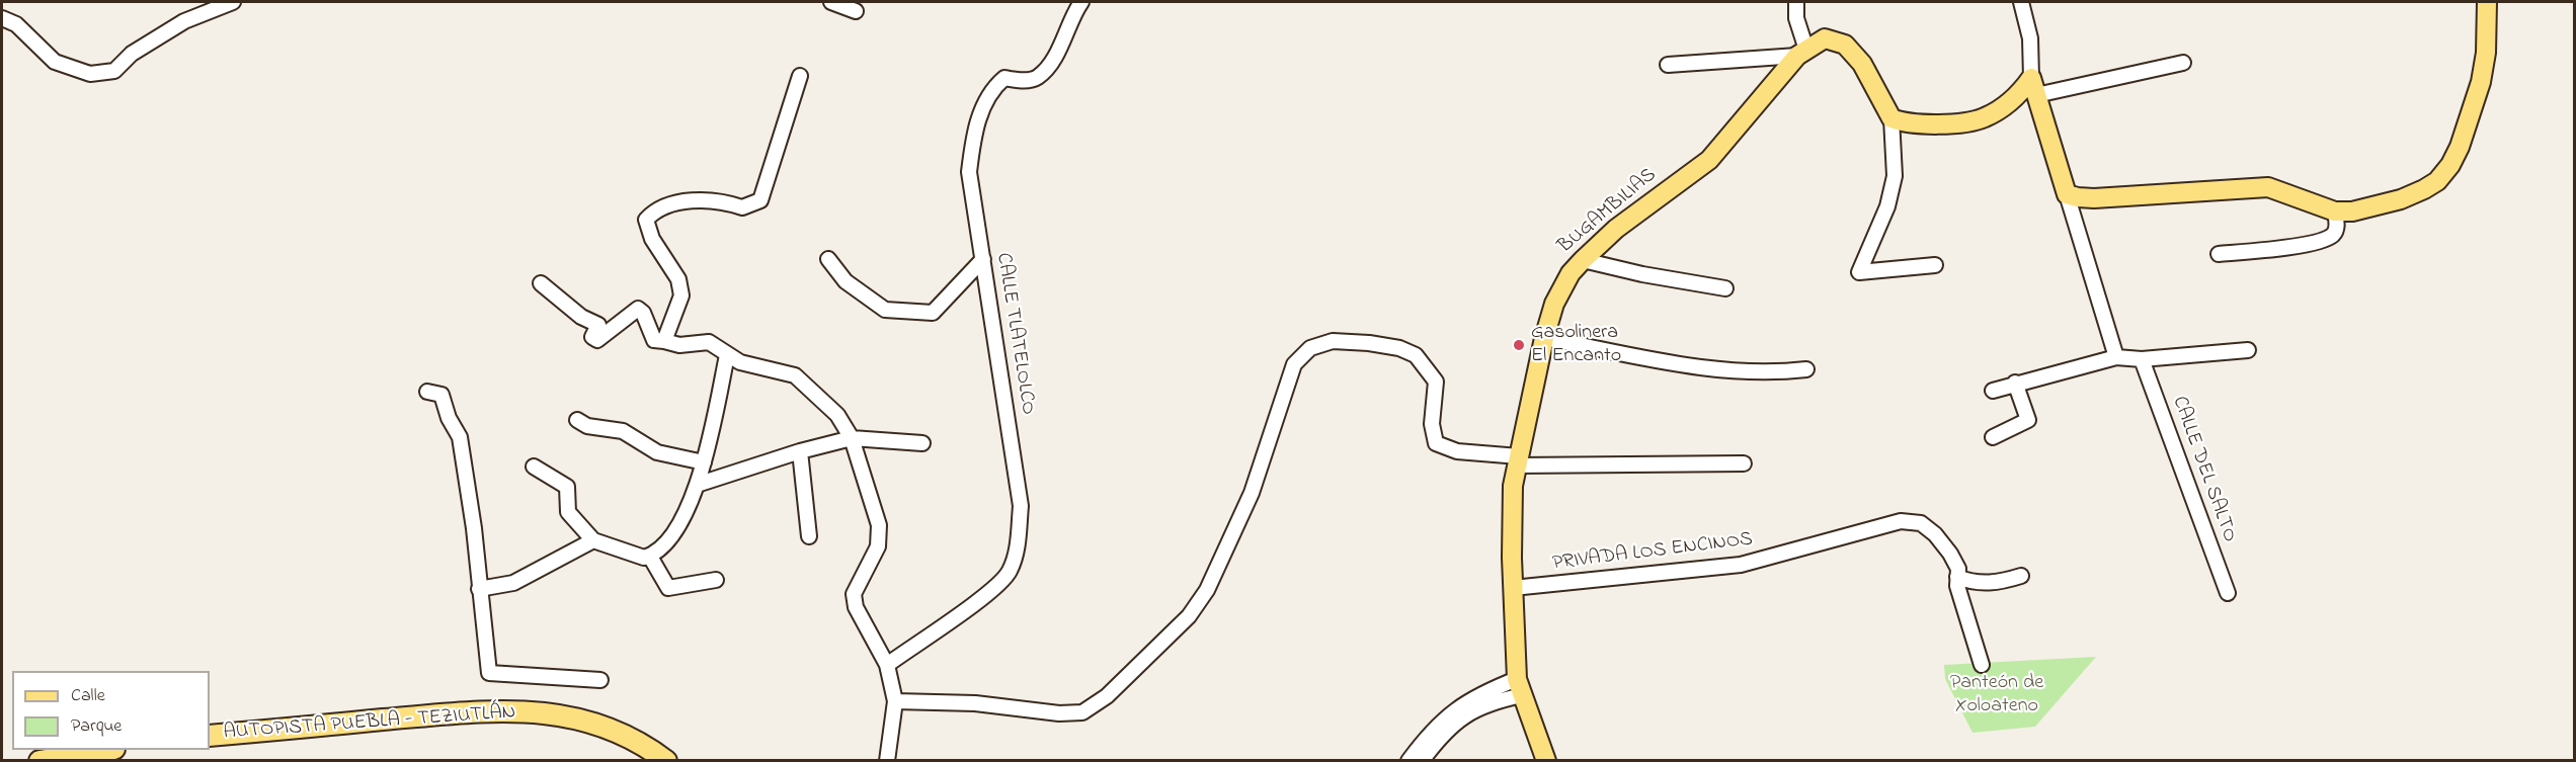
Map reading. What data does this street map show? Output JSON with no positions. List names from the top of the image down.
{
  "streets": {
    "highway": ["AUTOPISTA PUEBLA - TEZIUTLÁN"],
    "main road": ["BUGAMBILIAS"],
    "street": ["CALLE TLATELOLCO", "CALLE DEL SALTO", "PRIVADA LOS ENCINOS"]
  },
  "crossings": [
    ["BUGAMBILIAS", "PRIVADA LOS ENCINOS"]
  ],
  "parks": ["Panteón de Xoloateno"],
  "places": ["Gasolinera El Encanto"],
  "legend": ["Calle", "Parque"]
}
